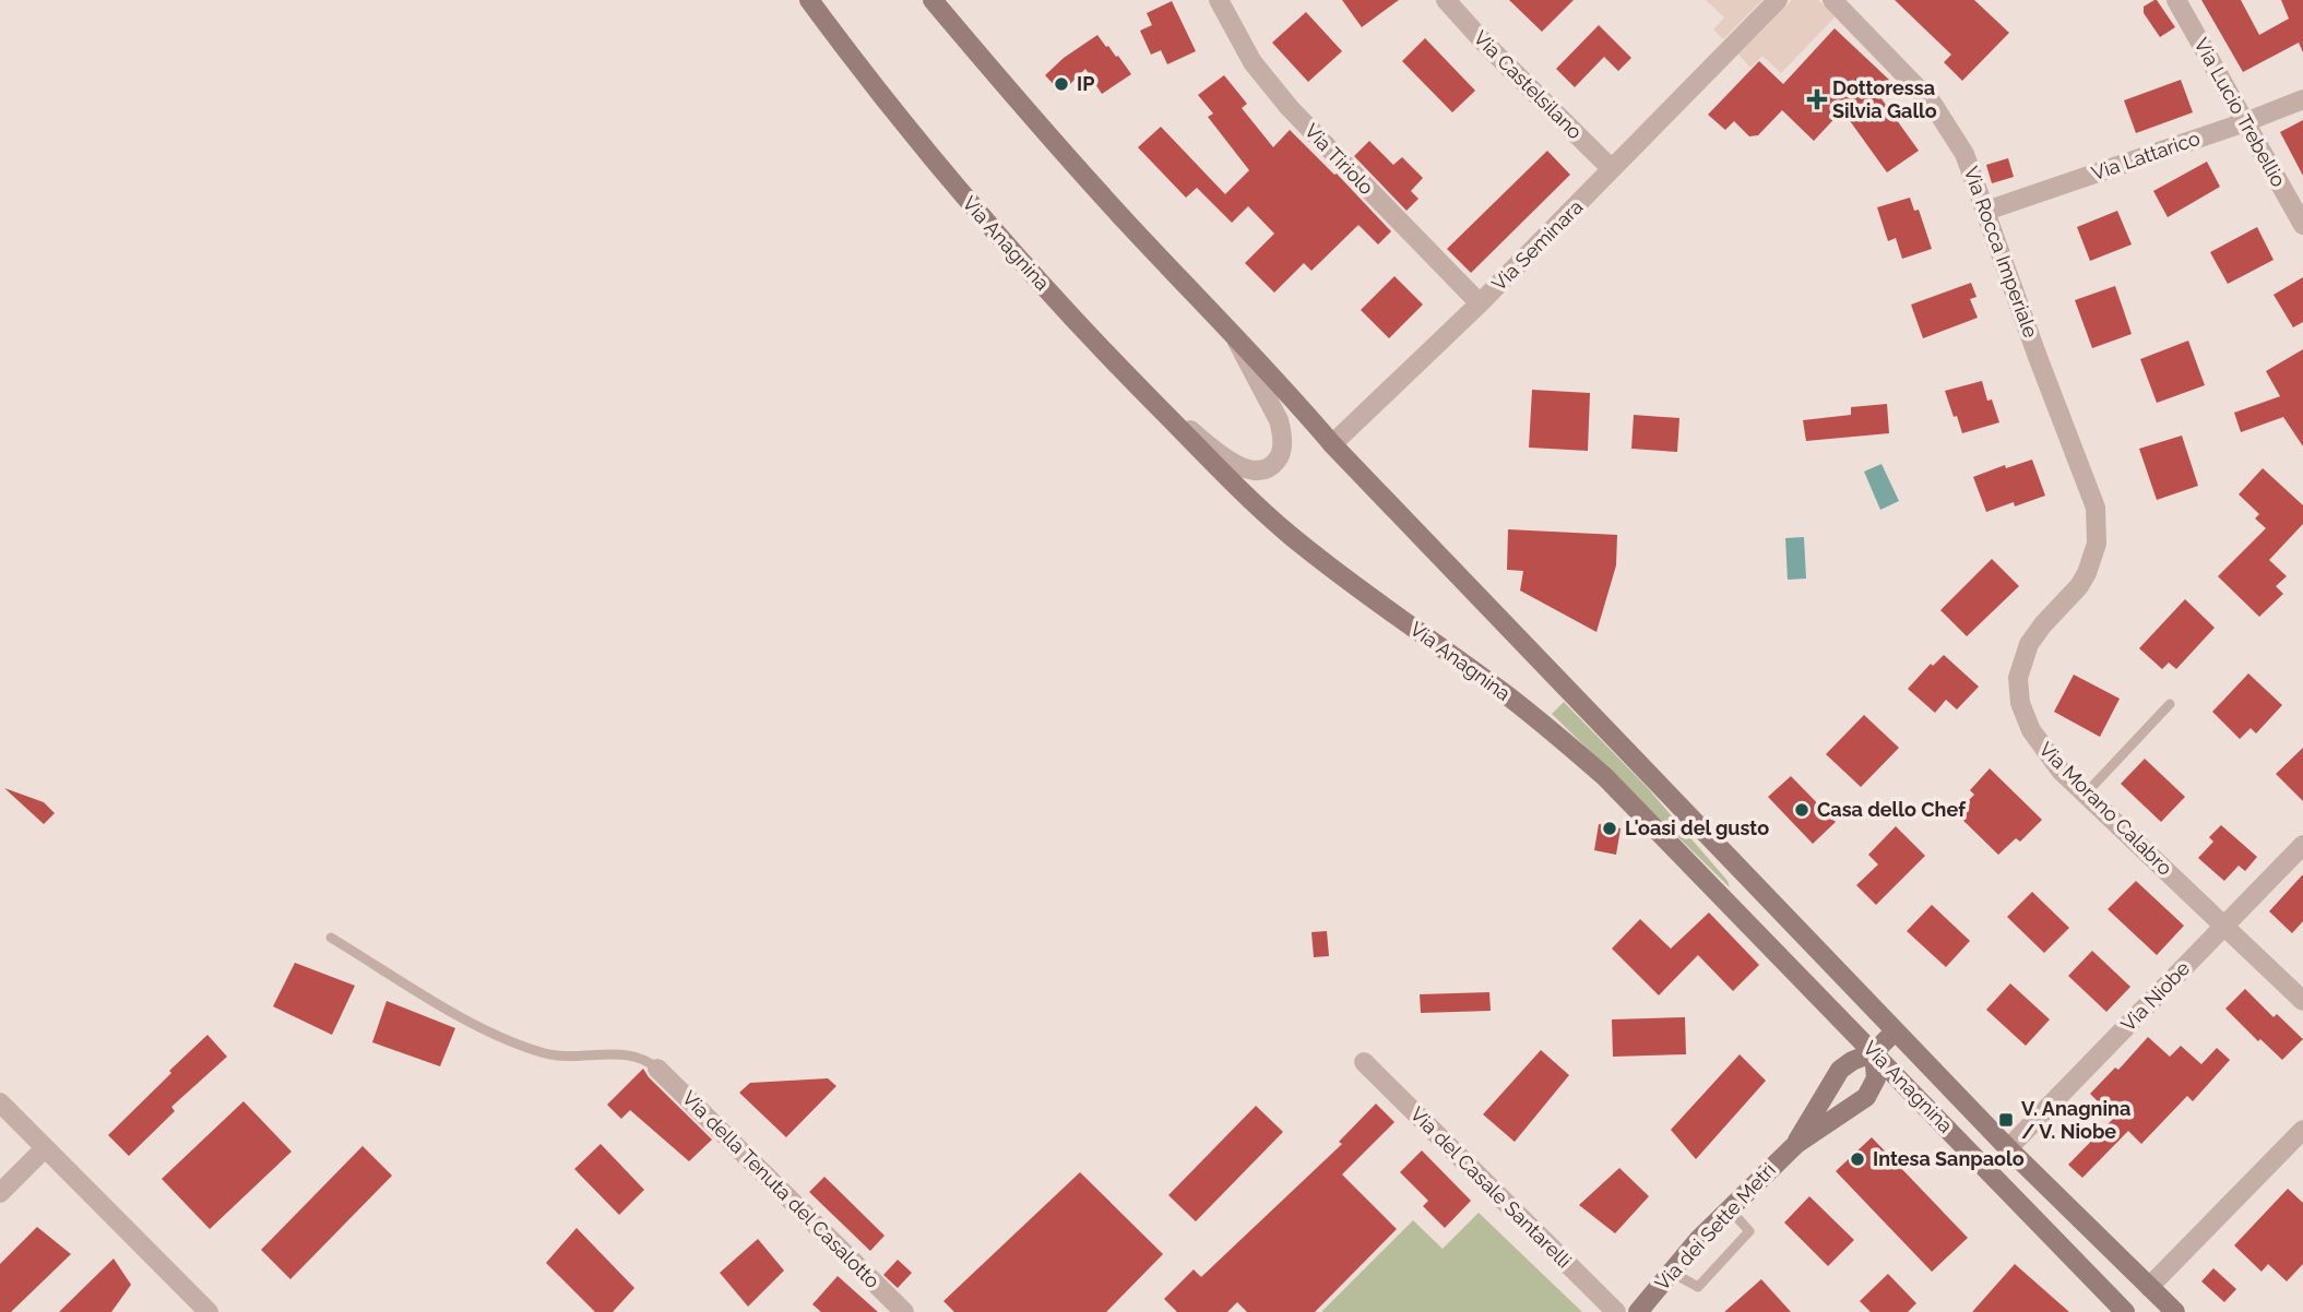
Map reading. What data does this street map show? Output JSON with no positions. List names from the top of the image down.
{
  "streets": {
    "main road": ["Via Anagnina", "Via dei Sette Metri"],
    "street": [
      "Via Castelsilano",
      "Via Lucio Trebellio",
      "Via Lattarico",
      "Via Tiriolo",
      "Via Seminara",
      "Via Rocca Imperiale",
      "Via Morano Calabro",
      "Via Niobe",
      "Via del Casale Santarelli",
      "Via della Tenuta del Casalotto"
    ]
  },
  "crossings": [
    ["Via Castelsilano", "Via Seminara"],
    ["Via Lucio Trebellio", "Via Lattarico"],
    ["Via Lattarico", "Via Rocca Imperiale"],
    ["Via Tiriolo", "Via Seminara"],
    ["Via Anagnina", "Via Seminara"],
    ["Via Anagnina", "Via Niobe"],
    ["Via Anagnina", "Via dei Sette Metri"],
    ["Via Rocca Imperiale", "Via Morano Calabro"],
    ["Via Morano Calabro", "Via Niobe"]
  ],
  "places": {
    "other": [
      "IP",
      "Casa dello Chef",
      "L'oasi del gusto",
      "Intesa Sanpaolo"
    ],
    "health": ["Dottoressa Silvia Gallo"],
    "transit": ["V. Anagnina / V. Niobe"]
  }
}
